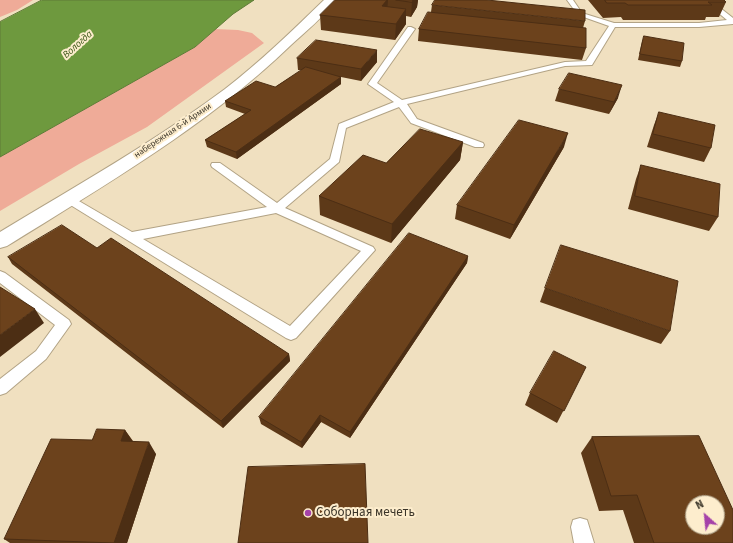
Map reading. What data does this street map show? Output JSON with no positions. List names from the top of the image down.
{
  "streets": {
    "street": ["набережная 6-й Армии"]
  },
  "water": ["Вологда"],
  "places": ["Соборная мечеть"],
  "north": "top left"
}
